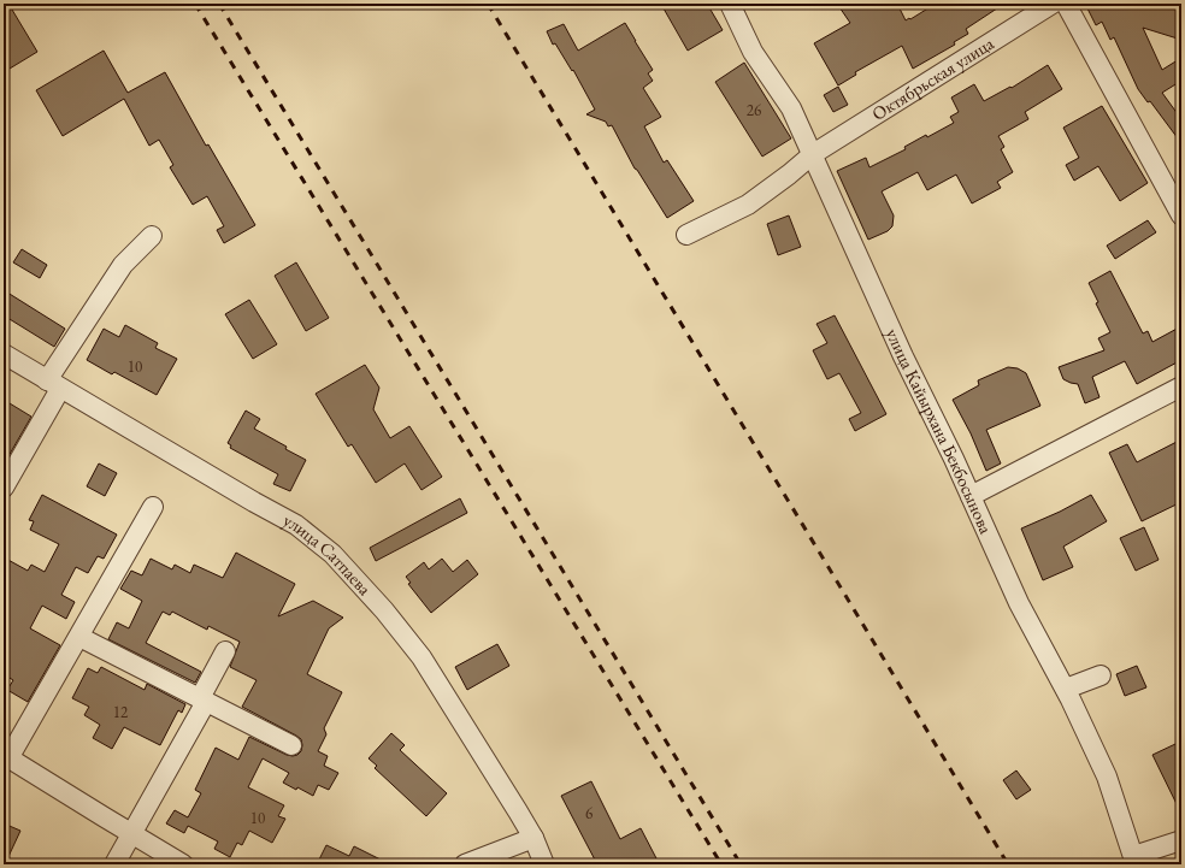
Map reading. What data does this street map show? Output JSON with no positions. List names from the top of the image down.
{
  "streets": {
    "street": ["Октябрьская улица", "улица Кайырхана Бекбосынова", "улица Сатпаева"]
  },
  "crossings": [
    ["Октябрьская улица", "улица Кайырхана Бекбосынова"]
  ],
  "house_numbers": [
    "26",
    "10",
    "12",
    "6",
    "10"
  ]
}
